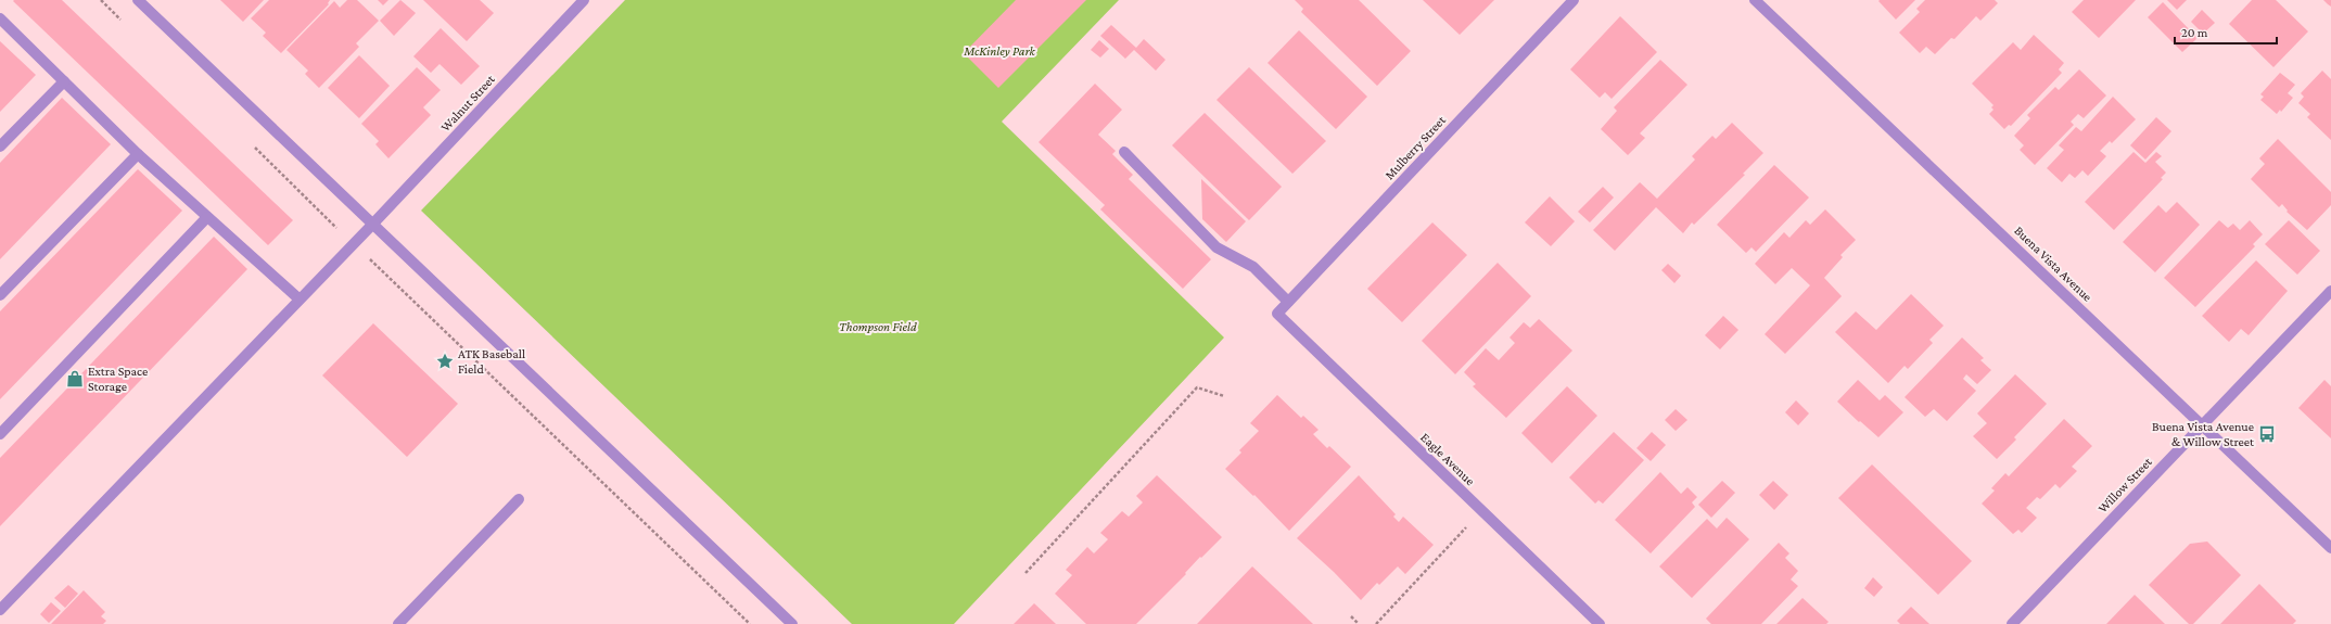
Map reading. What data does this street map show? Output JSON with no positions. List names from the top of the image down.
{
  "streets": {
    "street": [
      "Walnut Street",
      "Mulberry Street",
      "Buena Vista Avenue",
      "Eagle Avenue",
      "Willow Street"
    ]
  },
  "crossings": [
    ["Mulberry Street", "Eagle Avenue"],
    ["Buena Vista Avenue", "Willow Street"]
  ],
  "parks": ["McKinley Park", "Thompson Field"],
  "places": {
    "place": ["ATK Baseball Field"],
    "shop": ["Extra Space Storage"],
    "bus stop": ["Buena Vista Avenue & Willow Street"]
  },
  "scale_bar": "20 m"
}
